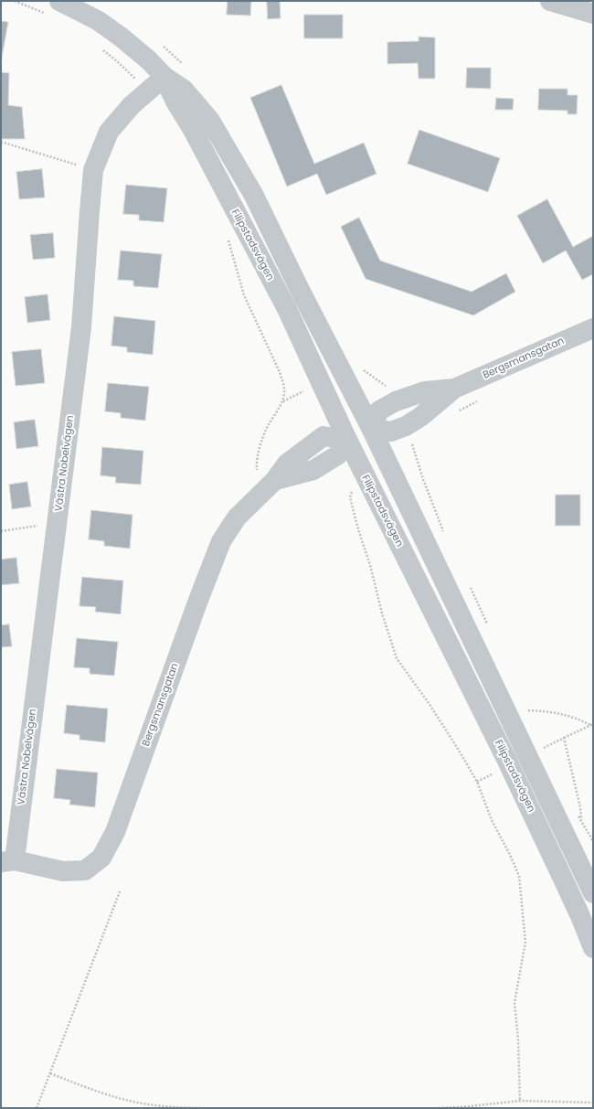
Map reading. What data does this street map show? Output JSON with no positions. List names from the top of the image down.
{
  "streets": {
    "street": ["Filipstadsvägen", "Bergsmansgatan", "Västra Nobelvägen"]
  },
  "crossings": [
    ["Filipstadsvägen", "Bergsmansgatan"],
    ["Filipstadsvägen", "Västra Nobelvägen"],
    ["Bergsmansgatan", "Västra Nobelvägen"]
  ]
}
